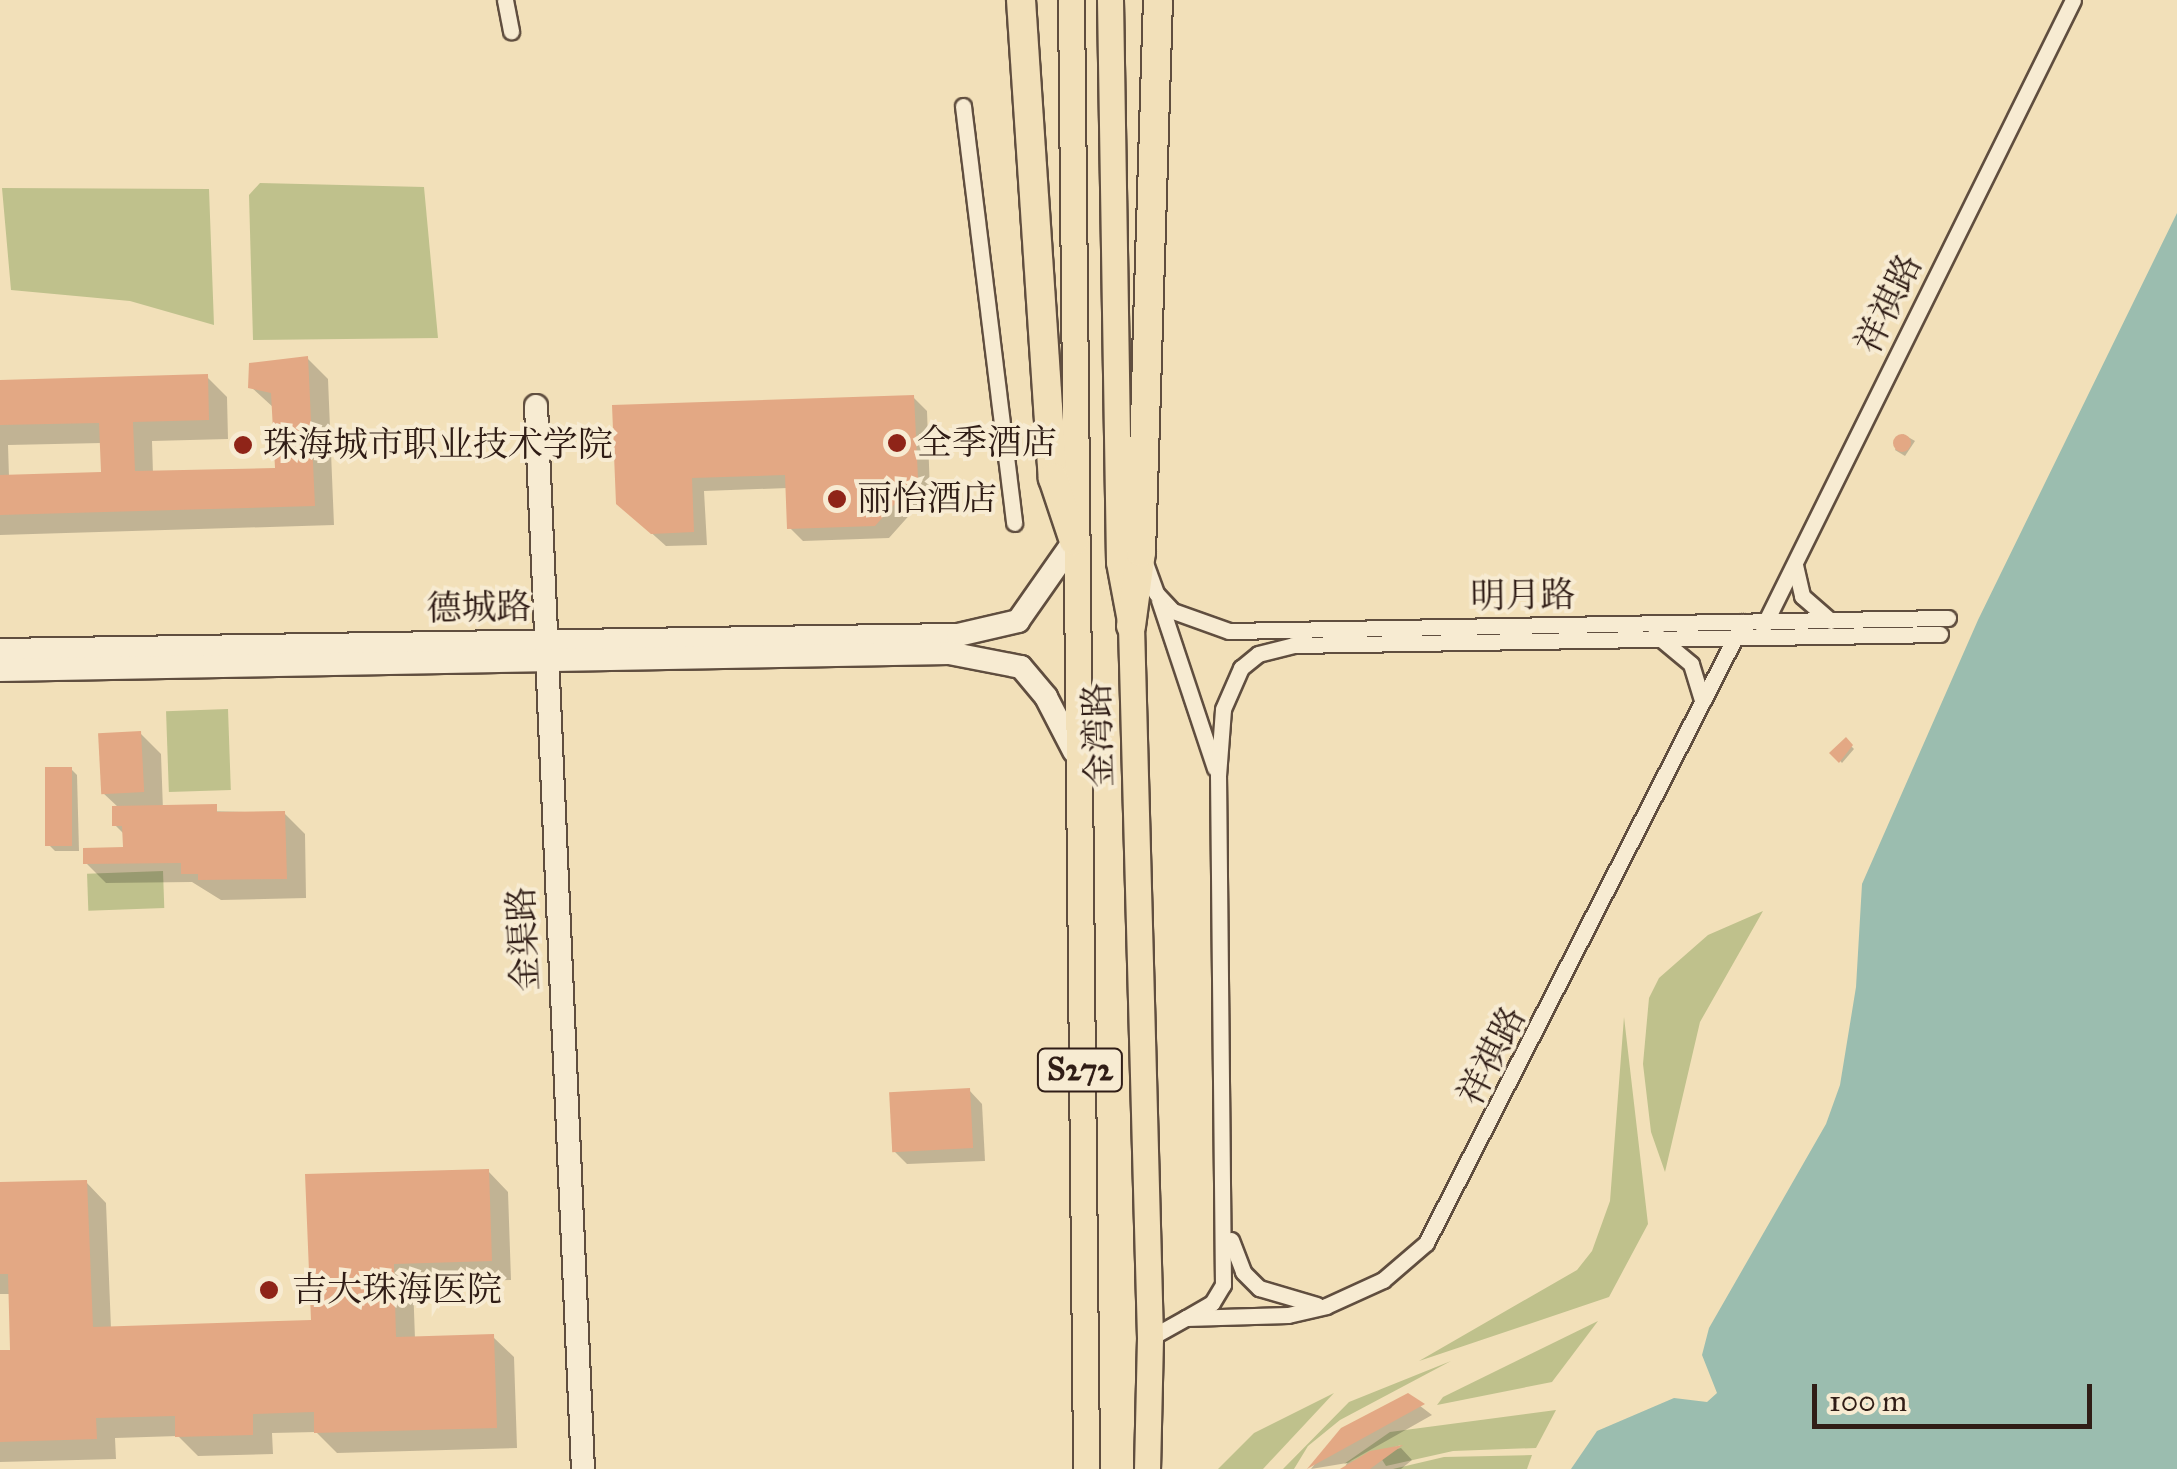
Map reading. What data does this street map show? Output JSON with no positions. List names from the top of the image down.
{
  "streets": {
    "main road": ["金湾路", "S272"],
    "street": [
      "祥祺路",
      "明月路",
      "德城路",
      "金渠路"
    ]
  },
  "crossings": [
    ["祥祺路", "明月路"],
    ["祥祺路", "金湾路"],
    ["德城路", "金渠路"]
  ],
  "places": [
    "全季酒店",
    "珠海城市职业技术学院",
    "丽怡酒店",
    "吉大珠海医院"
  ],
  "scale_bar": "100 m"
}
